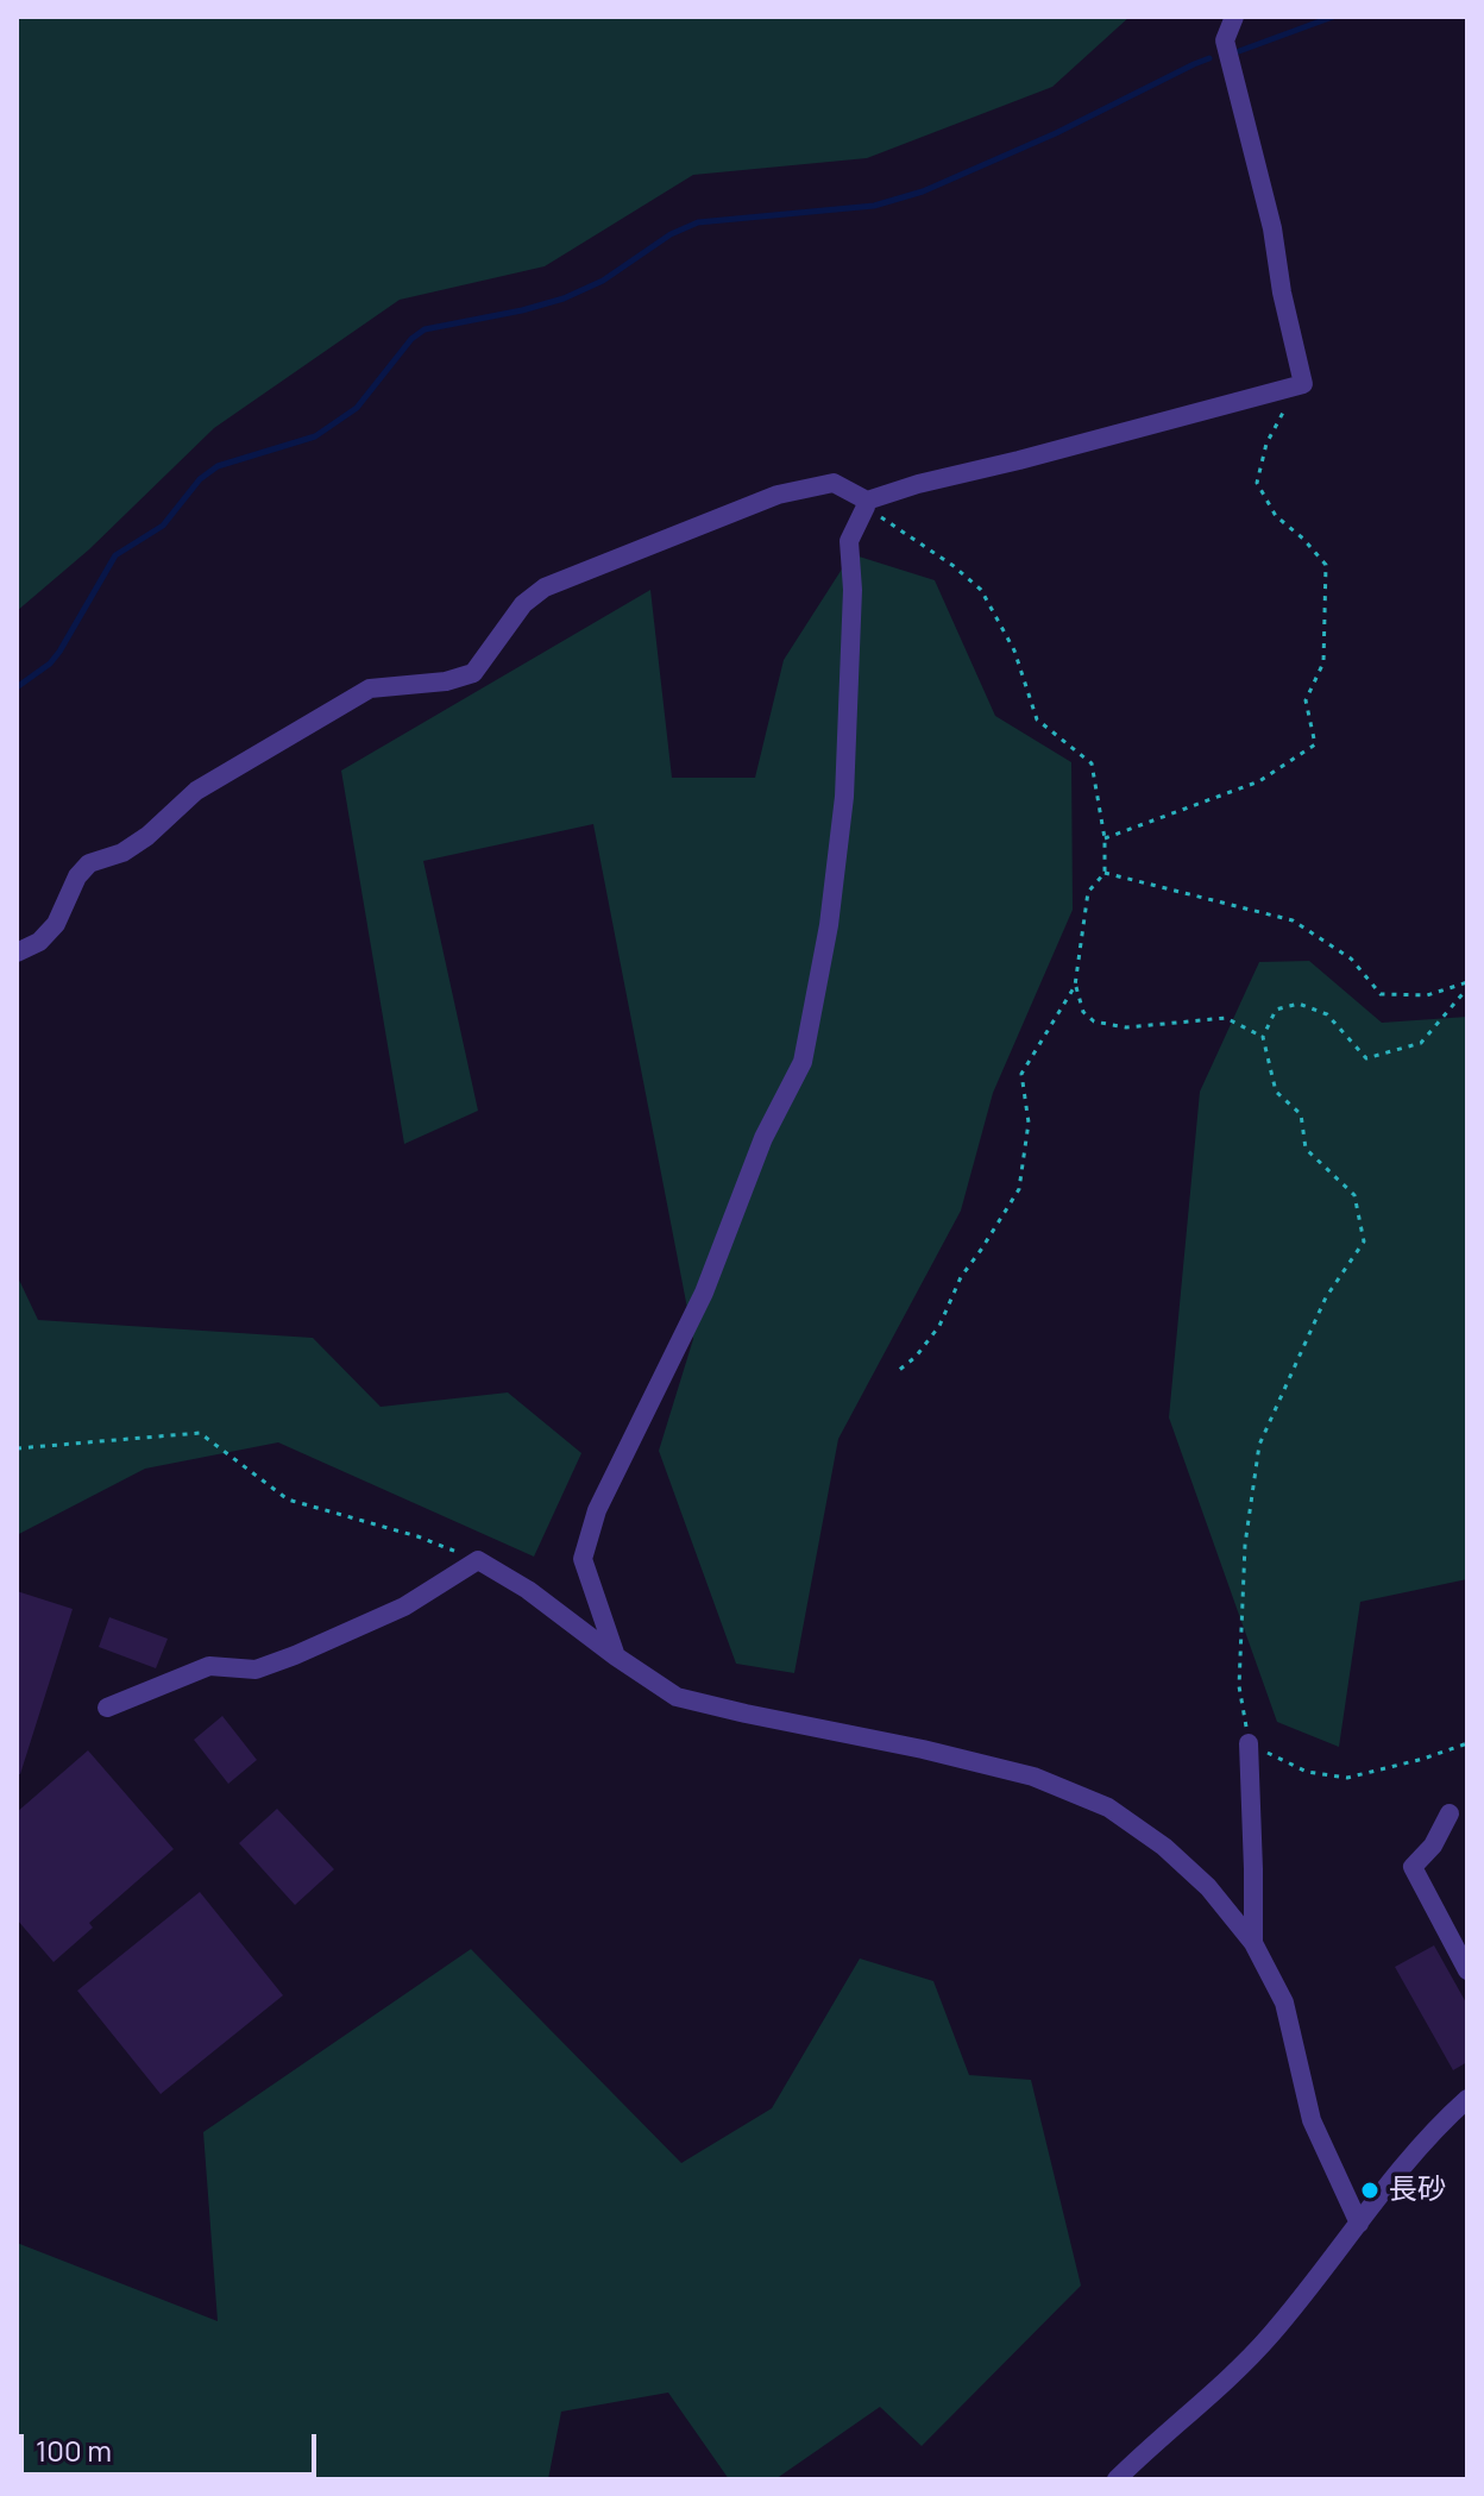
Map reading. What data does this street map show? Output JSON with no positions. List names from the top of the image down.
{
  "places": ["長砂"],
  "scale_bar": "100 m"
}
